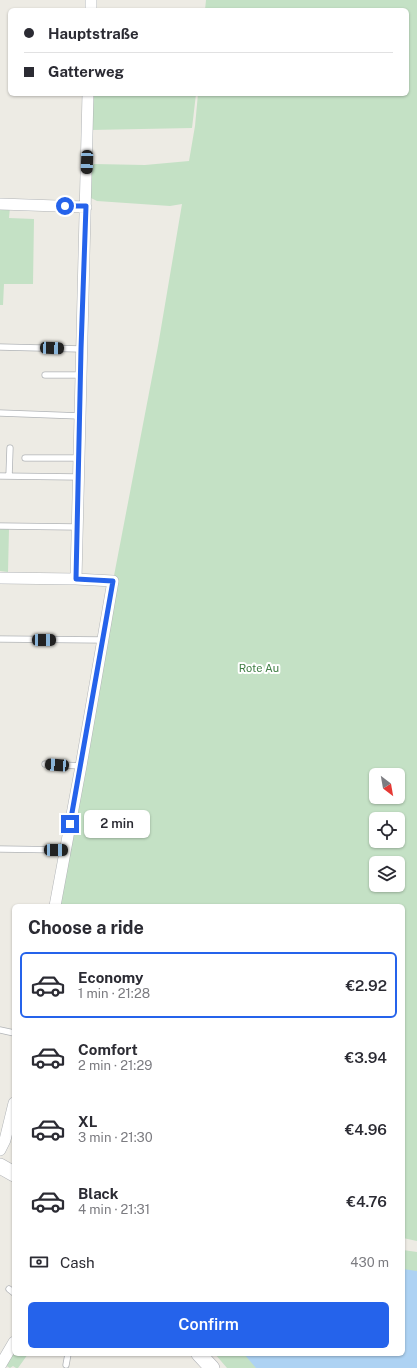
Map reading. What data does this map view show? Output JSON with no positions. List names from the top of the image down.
{
  "parks": ["Rote Au"],
  "north": "bottom right",
  "page": {
    "banner": ["Hauptstraße", "Gatterweg"],
    "bubble": "2 min",
    "heading": "Choose a ride",
    "list": [
      {
        "name": "Economy",
        "note": "1 min · 21:28",
        "value": "€2.92"
      },
      {
        "name": "Comfort",
        "note": "2 min · 21:29",
        "value": "€3.94"
      },
      {
        "name": "XL",
        "note": "3 min · 21:30",
        "value": "€4.96"
      },
      {
        "name": "Black",
        "note": "4 min · 21:31",
        "value": "€4.76"
      }
    ],
    "pay": ["Cash", "430 m"],
    "buttons": "Confirm"
  }
}
